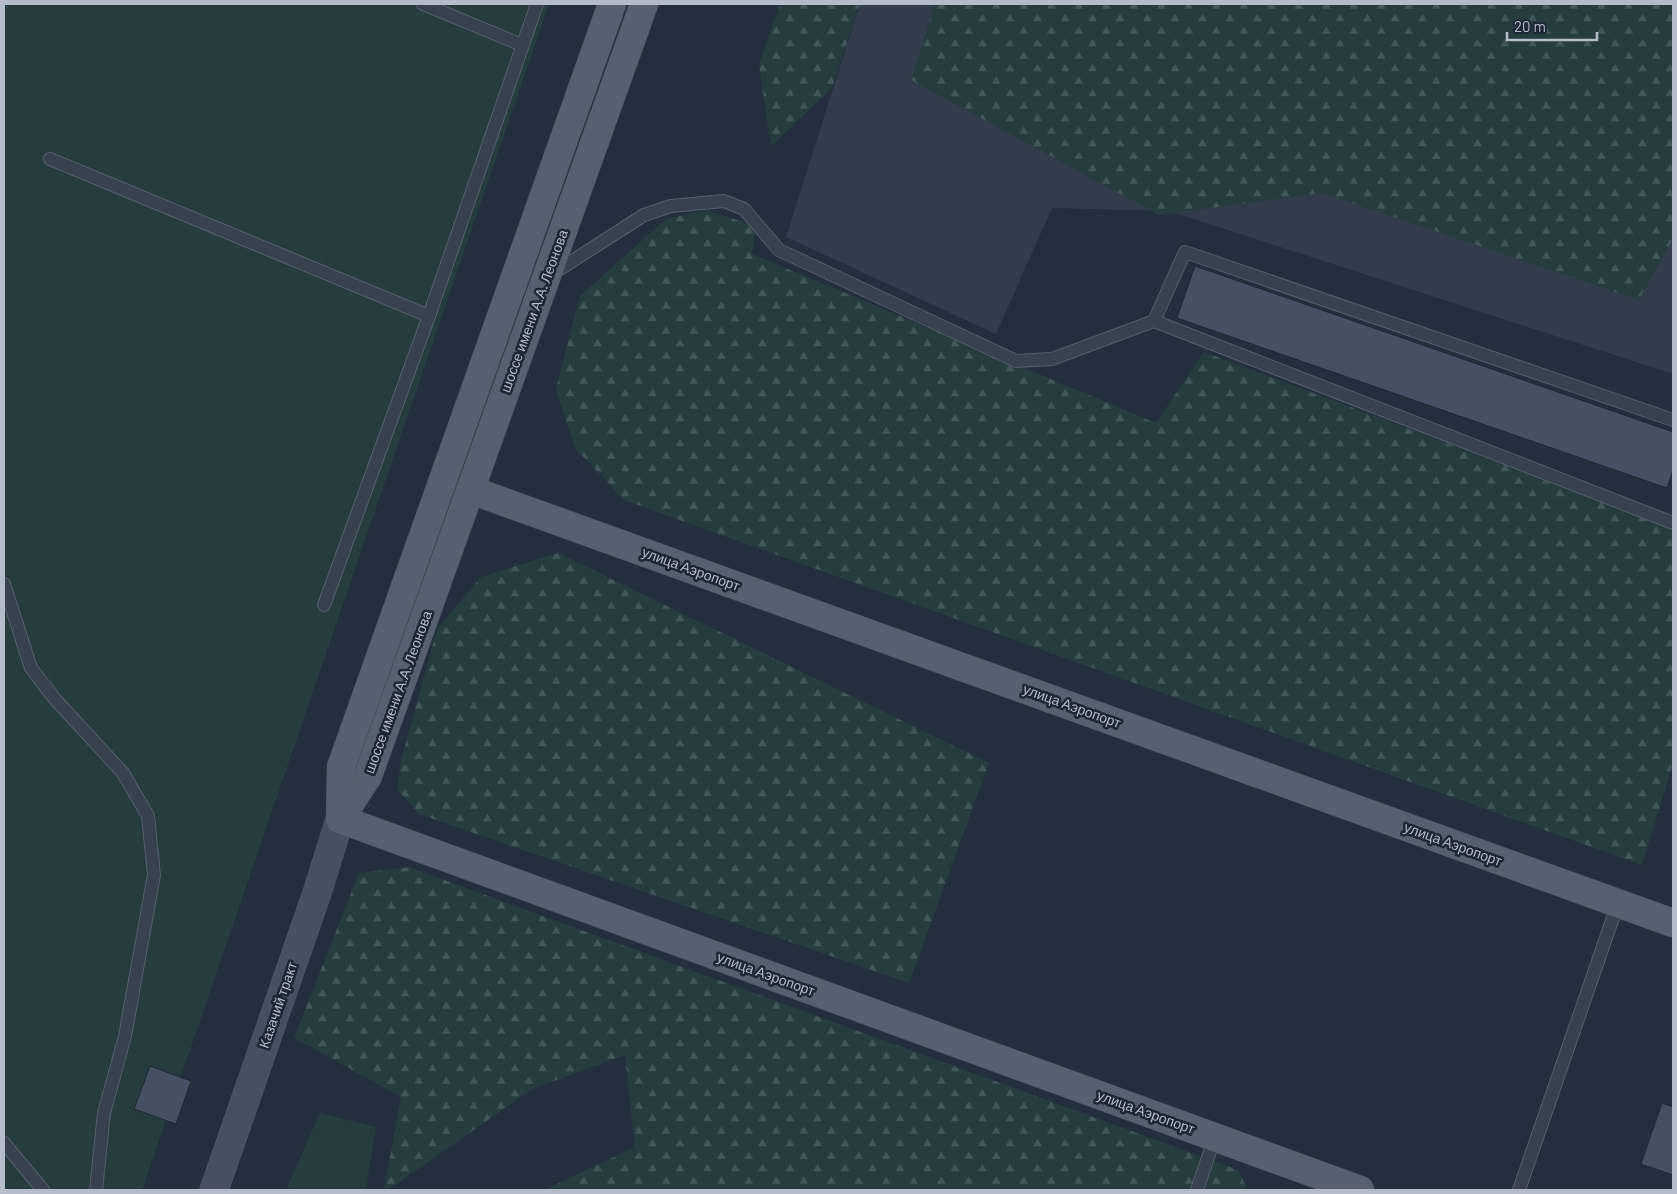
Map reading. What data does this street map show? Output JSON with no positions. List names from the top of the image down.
{
  "streets": {
    "main road": ["шоссе имени А.А. Леонова", "улица Аэропорт", "Казачий тракт"]
  },
  "crossings": [
    ["шоссе имени А.А. Леонова", "улица Аэропорт"],
    ["шоссе имени А.А. Леонова", "Казачий тракт"],
    ["улица Аэропорт", "Казачий тракт"]
  ],
  "scale_bar": "20 m"
}
